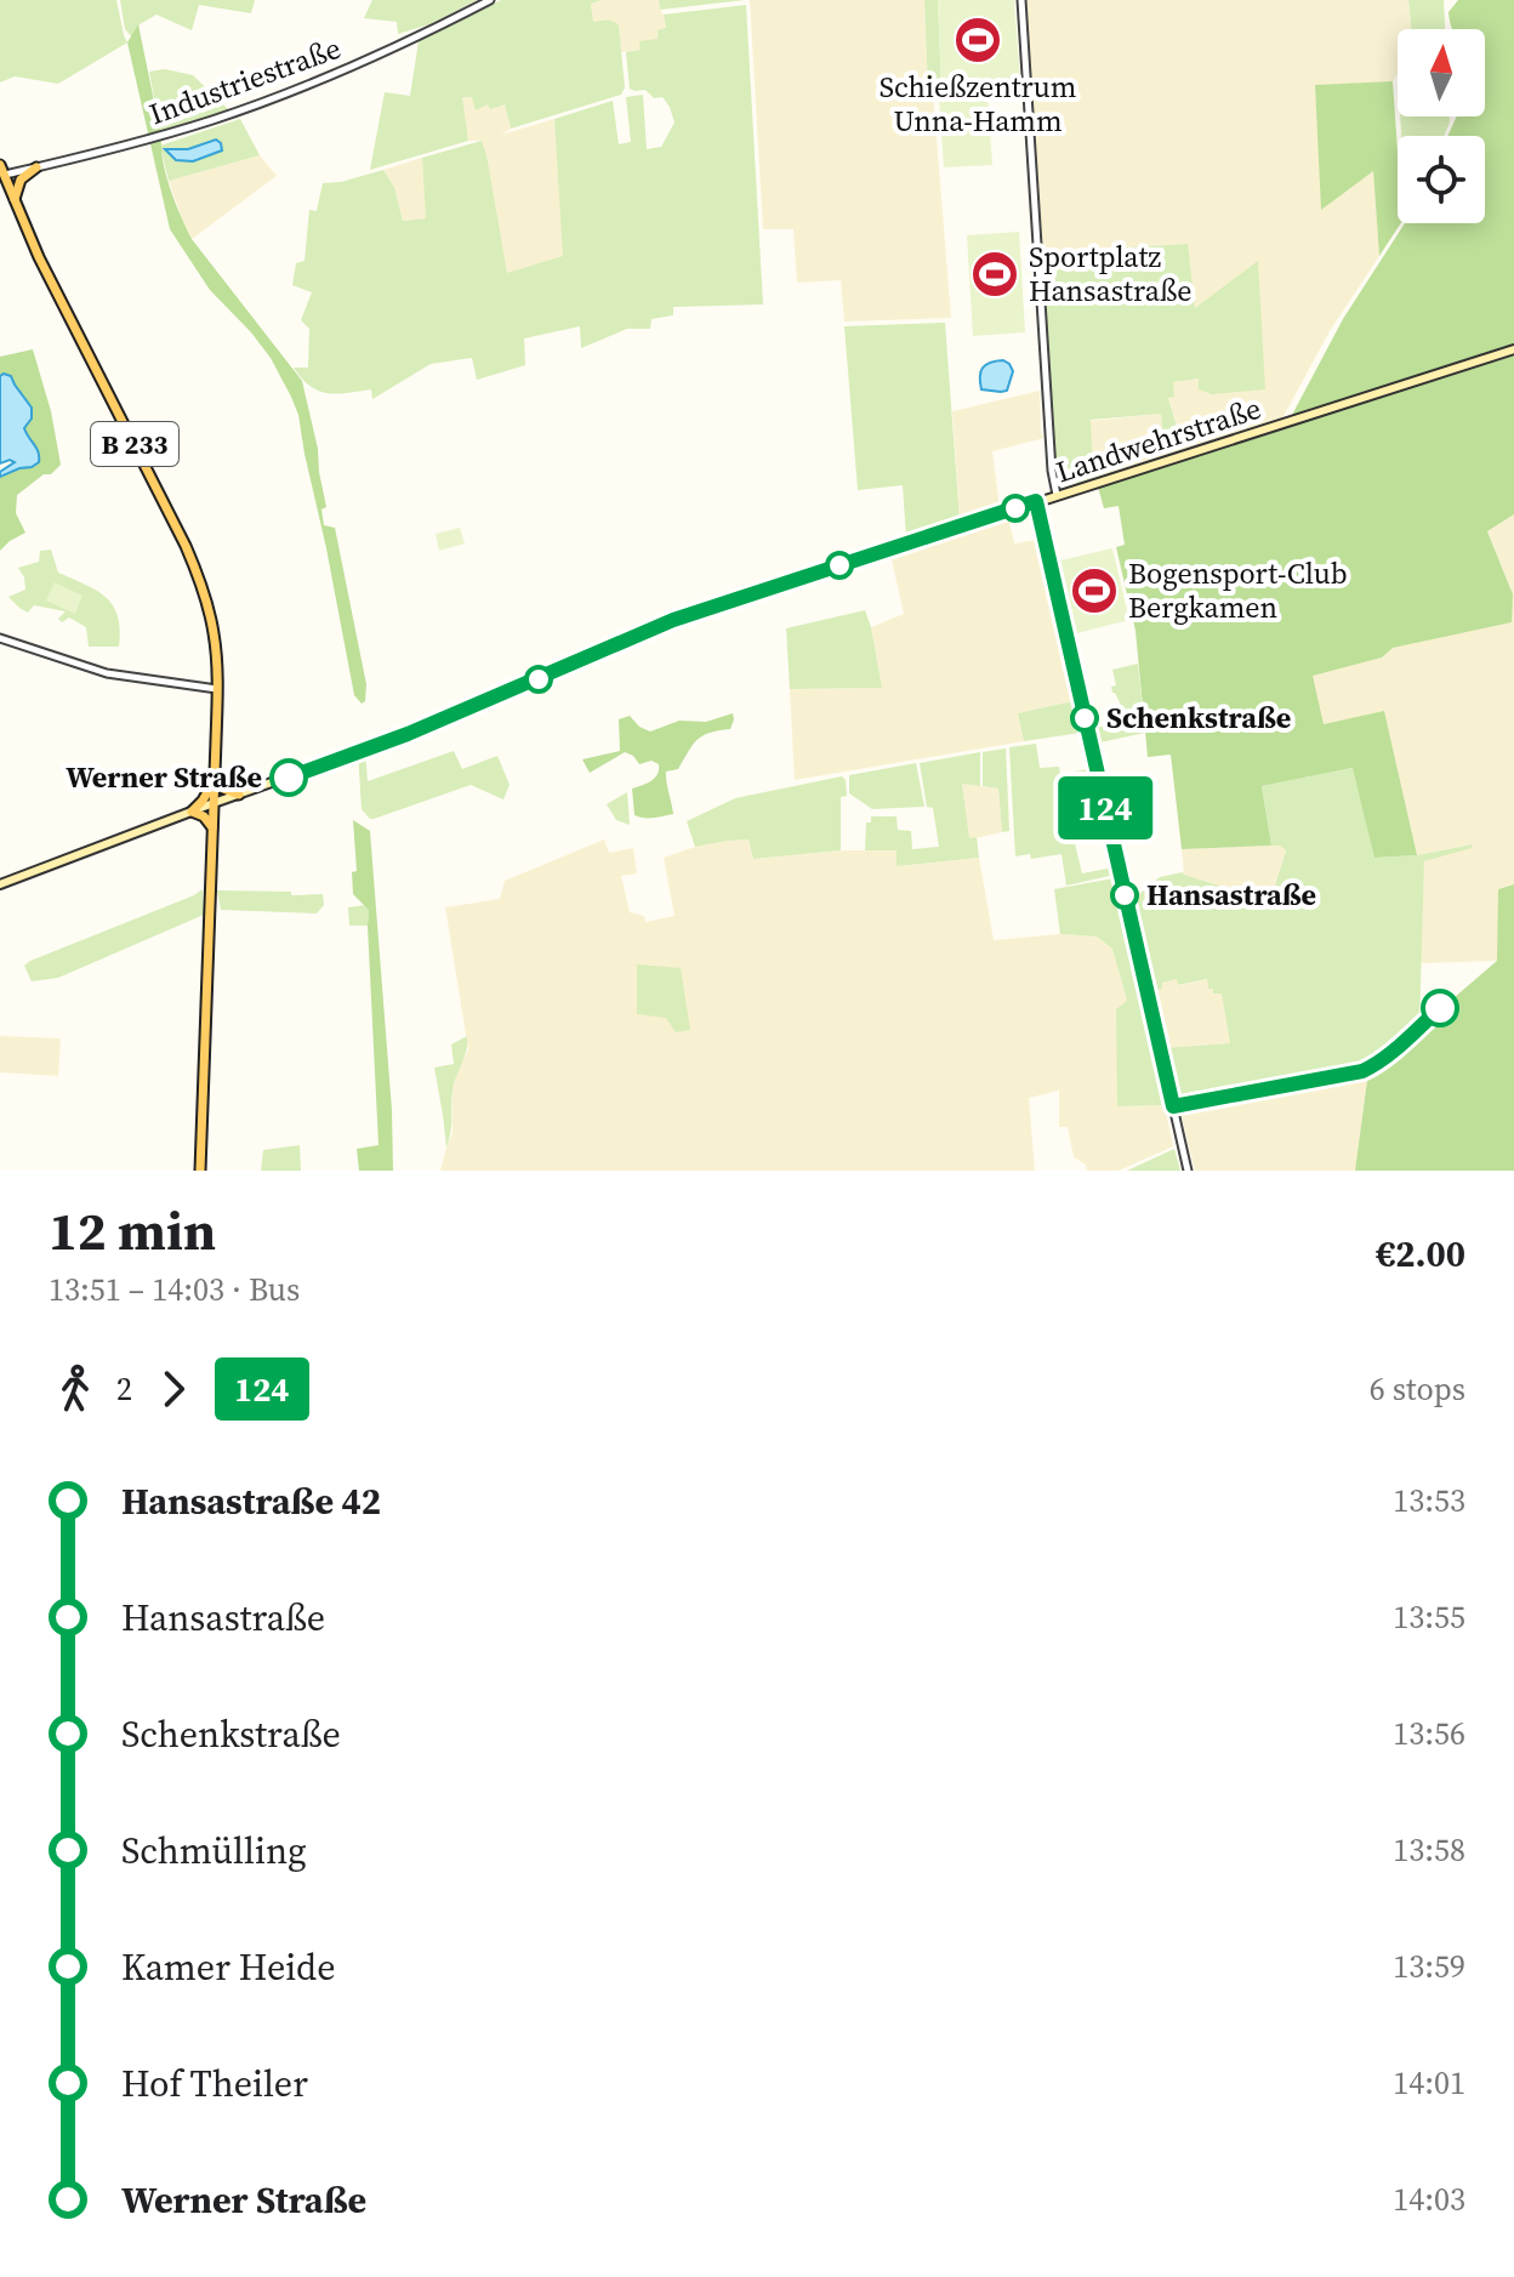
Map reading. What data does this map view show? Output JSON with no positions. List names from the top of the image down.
{
  "streets": {
    "main road": ["Landwehrstraße", "B 233"],
    "street": ["Industriestraße"]
  },
  "crossings": [
    ["Industriestraße", "B 233"],
    ["Landwehrstraße", "B 233"]
  ],
  "places": {
    "sports": ["Schießzentrum Unna-Hamm", "Sportplatz Hansastraße", "Bogensport-Club Bergkamen"],
    "other": ["Schenkstraße", "Werner Straße", "Hansastraße"]
  },
  "lines": ["bus line 124"],
  "north": "top",
  "page": {
    "on_map": "124",
    "heading": ["12 min", "13:51 – 14:03 · Bus", "€2.00"],
    "legs": ["2", "124", "6 stops"],
    "list": [
      {
        "name": "Hansastraße 42",
        "value": "13:53"
      },
      {
        "name": "Hansastraße",
        "value": "13:55"
      },
      {
        "name": "Schenkstraße",
        "value": "13:56"
      },
      {
        "name": "Schmülling",
        "value": "13:58"
      },
      {
        "name": "Kamer Heide",
        "value": "13:59"
      },
      {
        "name": "Hof Theiler",
        "value": "14:01"
      },
      {
        "name": "Werner Straße",
        "value": "14:03"
      }
    ]
  }
}
